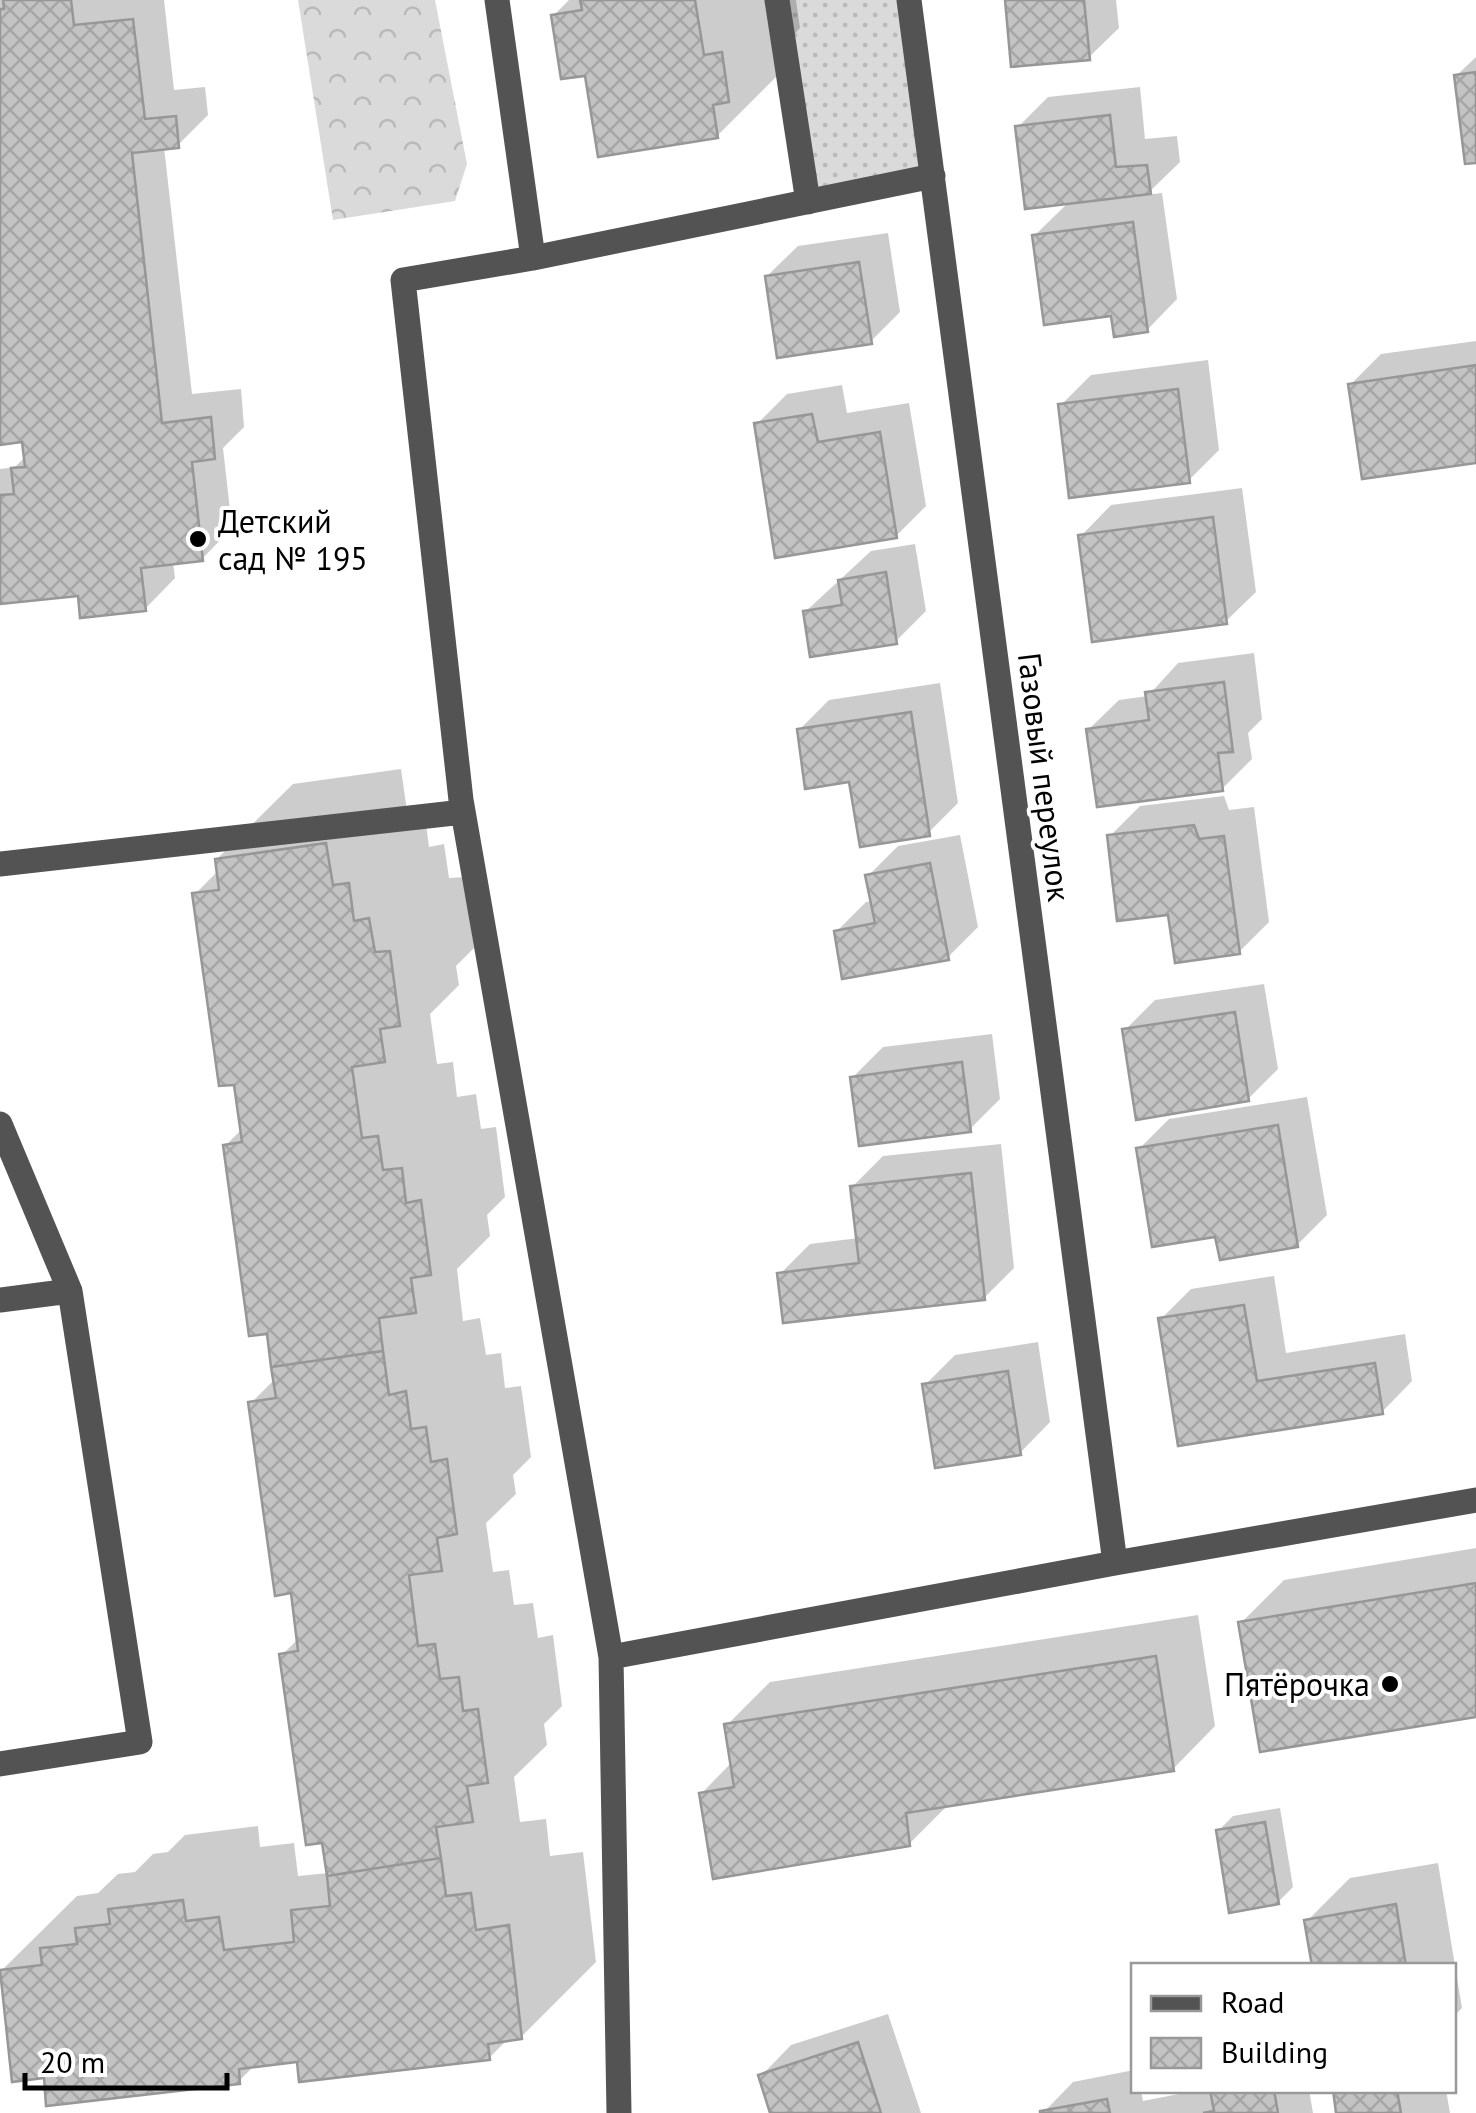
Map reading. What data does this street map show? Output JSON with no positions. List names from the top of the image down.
{
  "streets": {
    "street": ["Газовый переулок"]
  },
  "places": ["Детский сад № 195", "Пятёрочка"],
  "legend": ["Road", "Building"],
  "scale_bar": "20 m"
}
